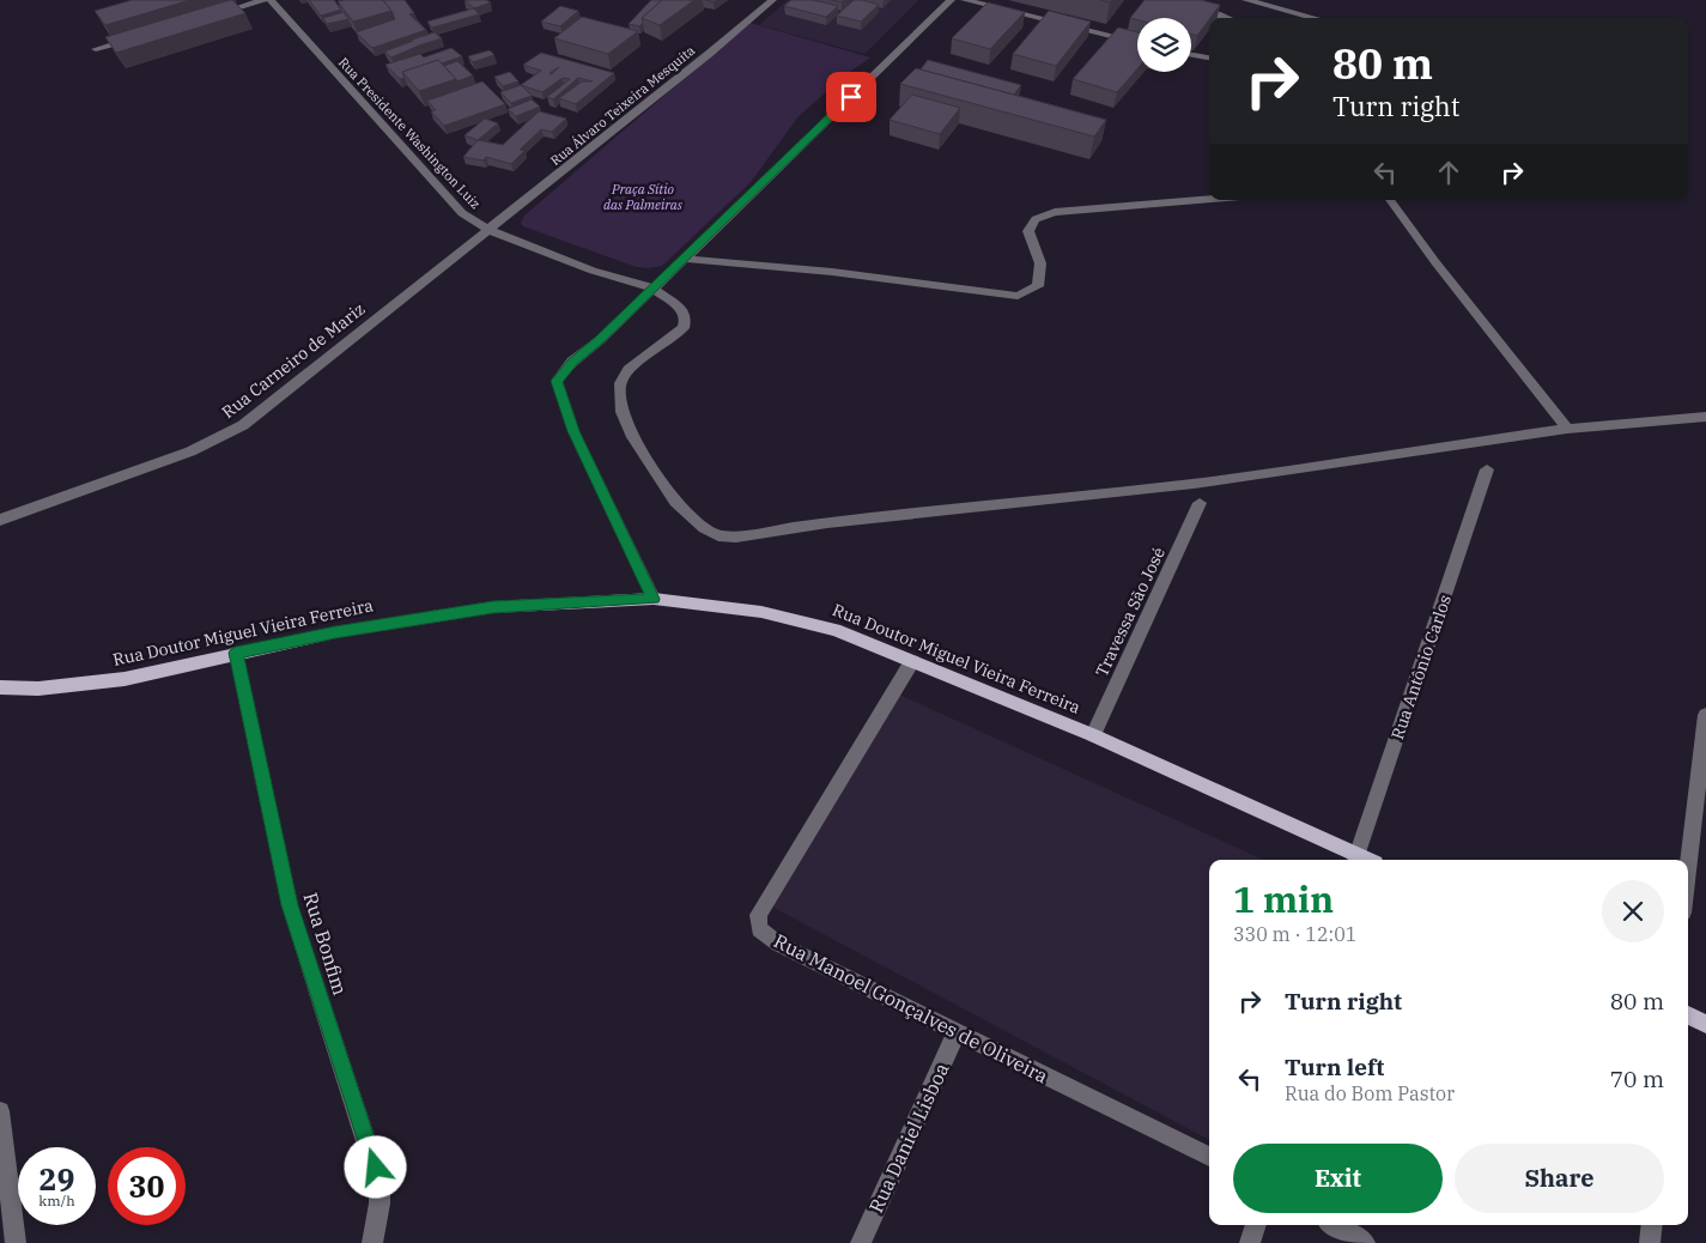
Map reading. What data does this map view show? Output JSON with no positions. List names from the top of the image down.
{
  "streets": {
    "main road": ["Rua Doutor Miguel Vieira Ferreira"],
    "street": [
      "Rua Álvaro Teixeira Mesquita",
      "Rua Presidente Washington Luiz",
      "Rua Carneiro de Mariz",
      "Travessa São José",
      "Rua Antônio Carlos",
      "Rua Bonfim",
      "Rua Manoel Gonçalves de Oliveira",
      "Rua Daniel Lisboa"
    ]
  },
  "crossings": [
    ["Rua Álvaro Teixeira Mesquita", "Rua Presidente Washington Luiz"],
    ["Rua Álvaro Teixeira Mesquita", "Rua Carneiro de Mariz"],
    ["Rua Presidente Washington Luiz", "Rua Carneiro de Mariz"],
    ["Travessa São José", "Rua Doutor Miguel Vieira Ferreira"],
    ["Rua Doutor Miguel Vieira Ferreira", "Rua Antônio Carlos"],
    ["Rua Doutor Miguel Vieira Ferreira", "Rua Bonfim"],
    ["Rua Doutor Miguel Vieira Ferreira", "Rua Manoel Gonçalves de Oliveira"],
    ["Rua Manoel Gonçalves de Oliveira", "Rua Daniel Lisboa"]
  ],
  "parks": ["Praça Sítio das Palmeiras"],
  "page": {
    "turn": ["80 m", "Turn right"],
    "heading": ["1 min", "330 m · 12:01"],
    "list": [
      {
        "name": "Turn right",
        "value": "80 m"
      },
      {
        "name": "Turn left",
        "note": "Rua do Bom Pastor",
        "value": "70 m"
      }
    ],
    "buttons": ["Exit", "Share"],
    "speed": "29 km/h",
    "limit": "30"
  }
}
